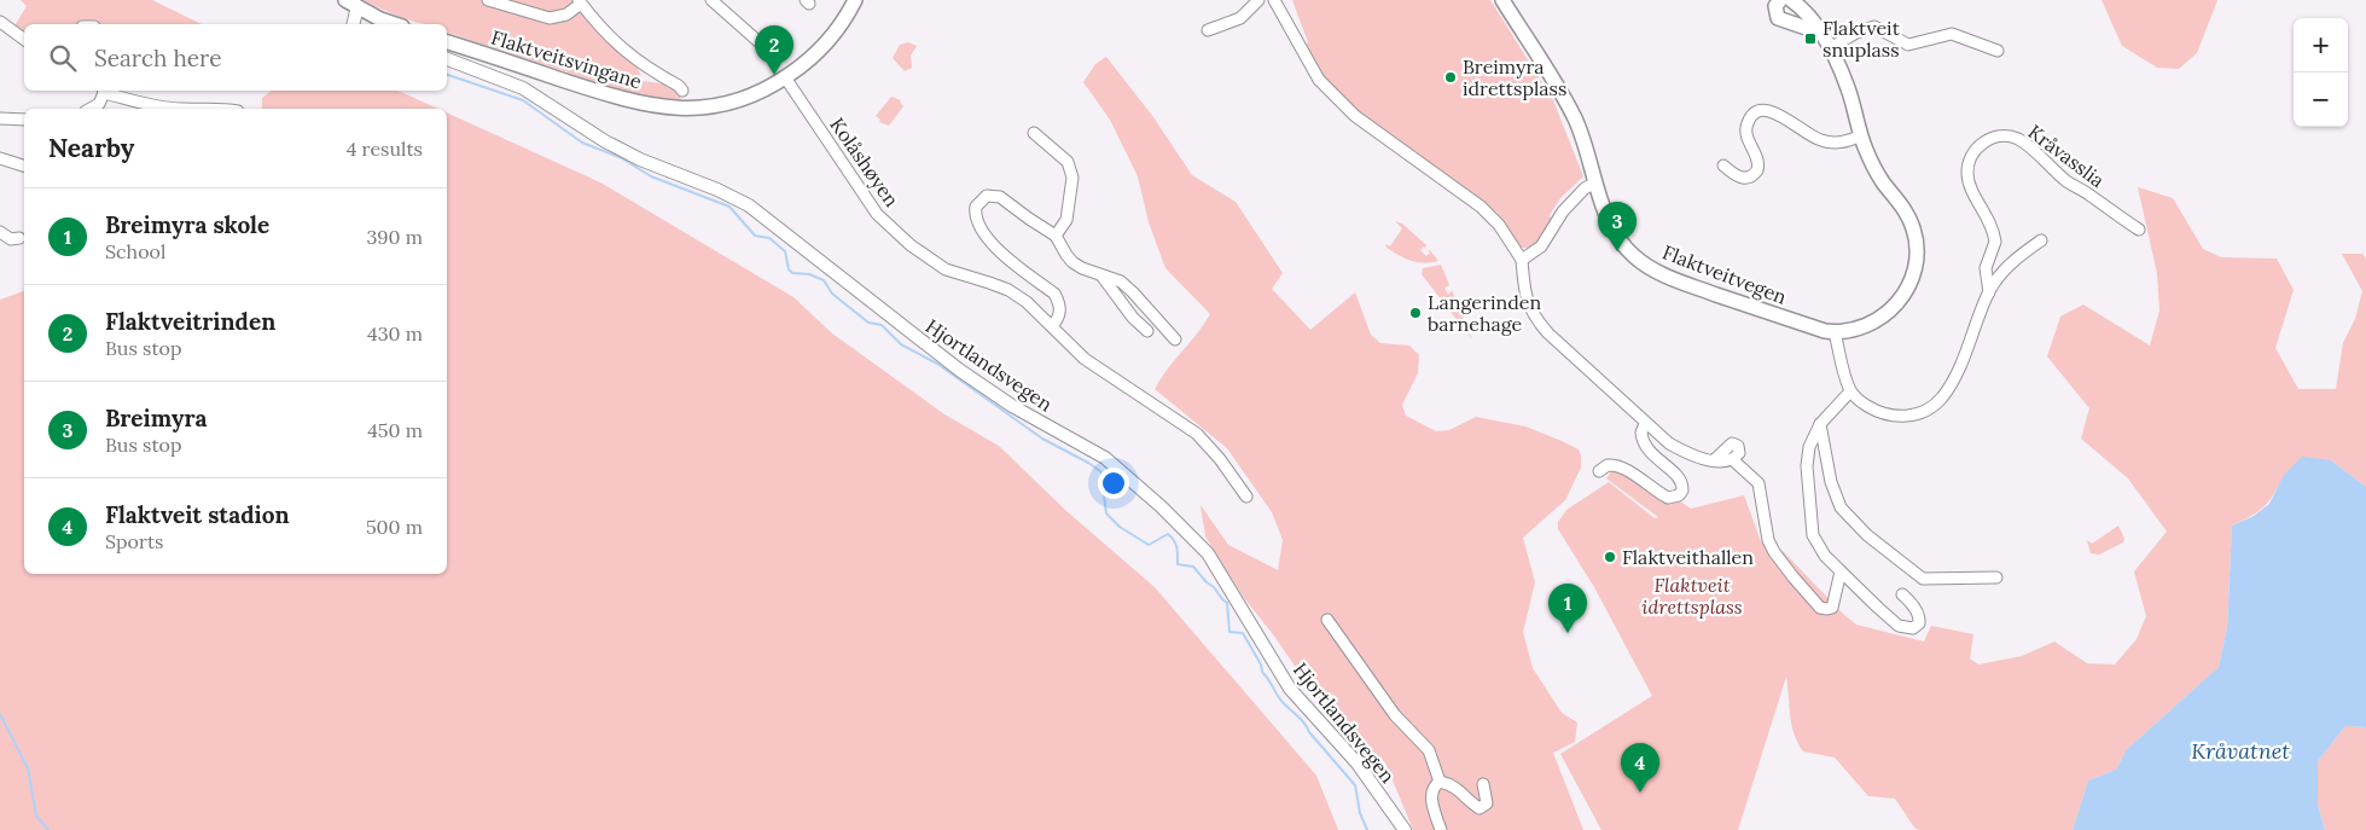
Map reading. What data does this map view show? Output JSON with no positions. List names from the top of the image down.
{
  "streets": {
    "main road": ["Flaktveitsvingane", "Flaktveitvegen"],
    "street": ["Kråvasslia", "Kolåshøyen", "Hjortlandsvegen"]
  },
  "crossings": [
    ["Flaktveitsvingane", "Kolåshøyen"]
  ],
  "water": ["Kråvatnet"],
  "parks": ["Flaktveit idrettsplass"],
  "places": {
    "transit": ["Flaktveit snuplass"],
    "other": ["Breimyra idrettsplass", "Langerinden barnehage", "Flaktveithallen"]
  },
  "page": {
    "map_buttons": ["+", "−"],
    "search": "Search here",
    "pins": [
      "2",
      "3",
      "1",
      "4"
    ],
    "heading": ["Nearby", "4 results"],
    "list": [
      {
        "mark": "1",
        "name": "Breimyra skole",
        "note": "School",
        "value": "390 m"
      },
      {
        "mark": "2",
        "name": "Flaktveitrinden",
        "note": "Bus stop",
        "value": "430 m"
      },
      {
        "mark": "3",
        "name": "Breimyra",
        "note": "Bus stop",
        "value": "450 m"
      },
      {
        "mark": "4",
        "name": "Flaktveit stadion",
        "note": "Sports",
        "value": "500 m"
      }
    ]
  }
}
